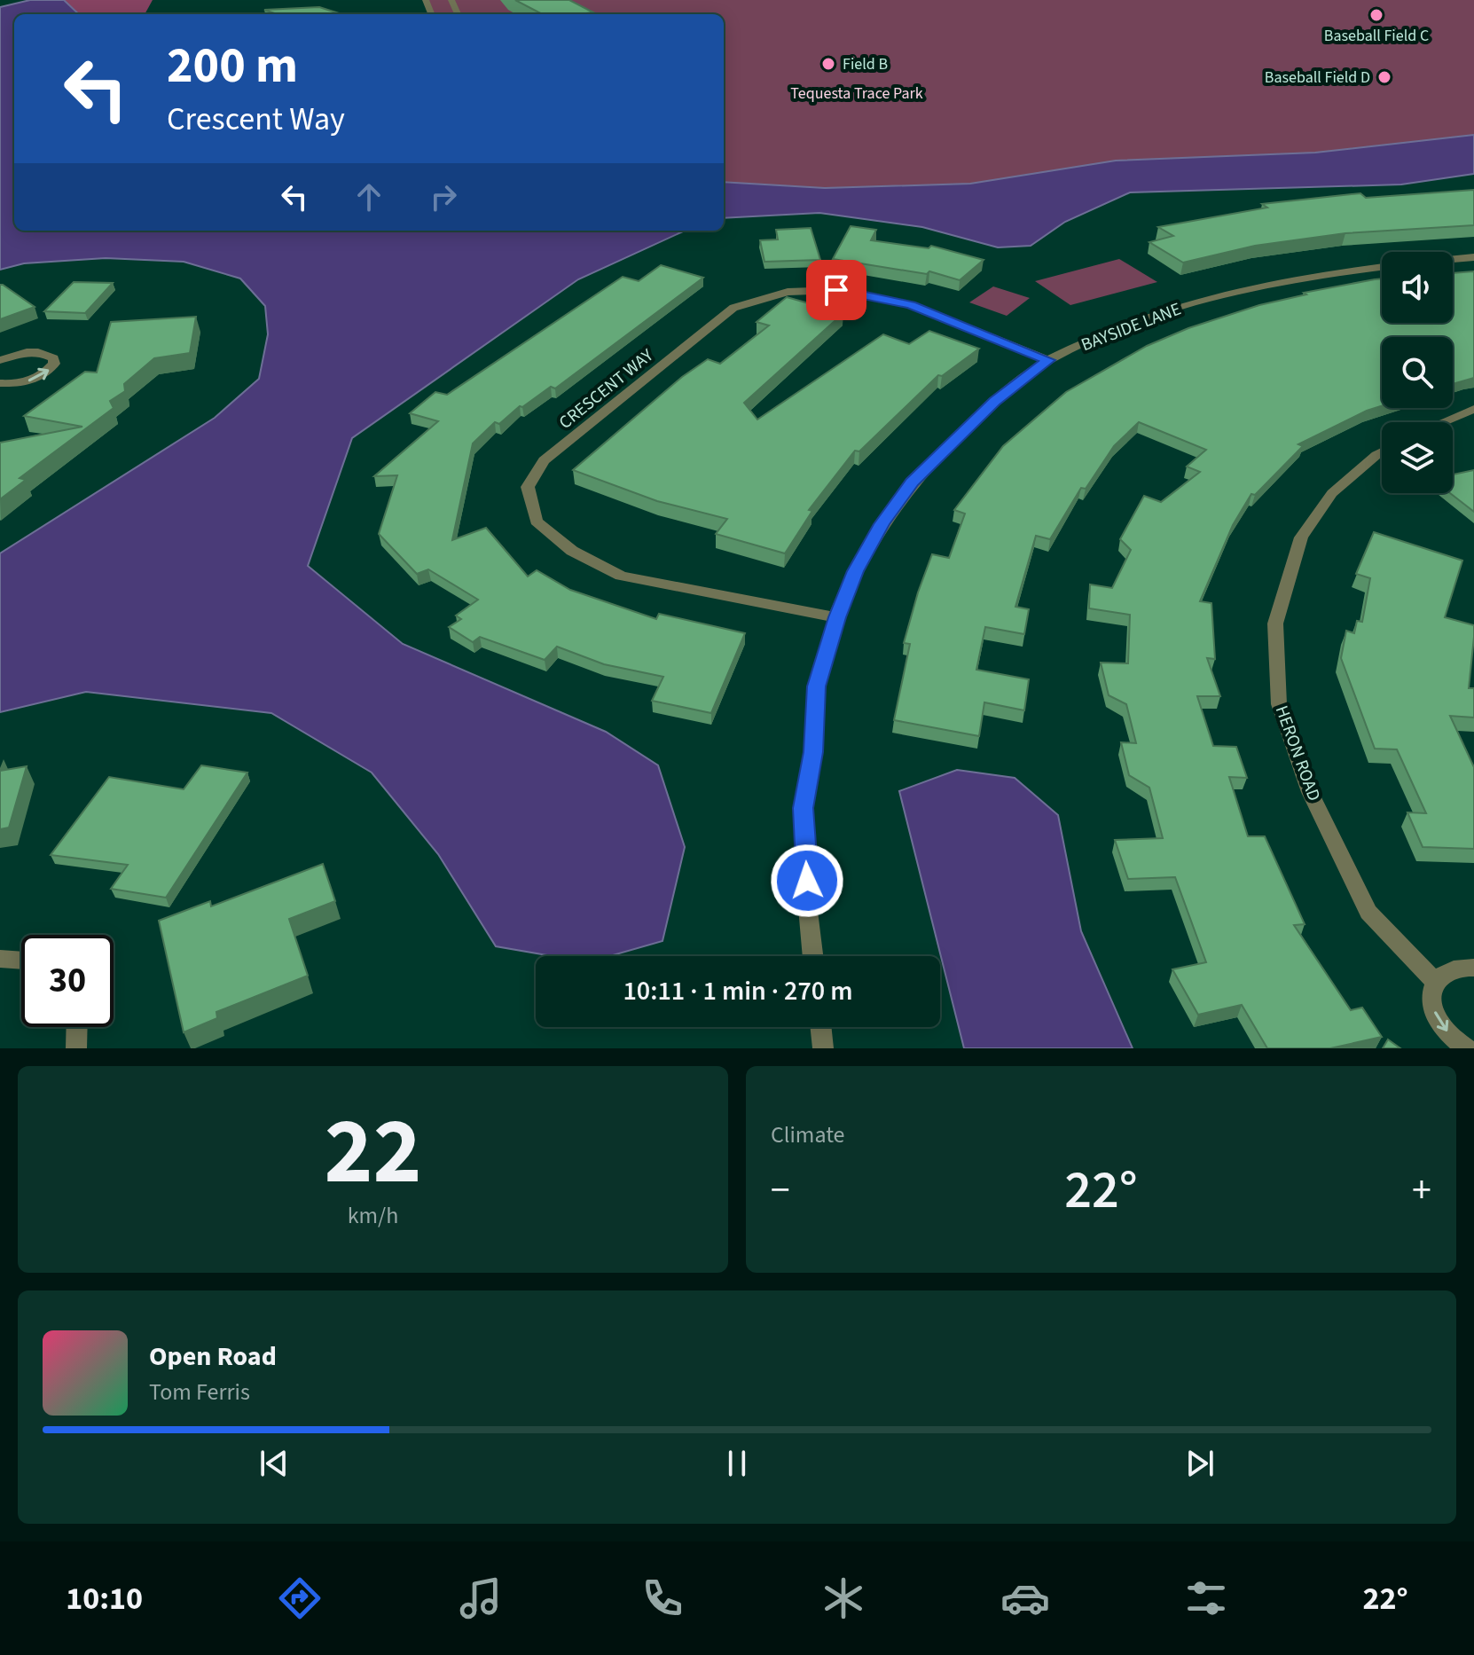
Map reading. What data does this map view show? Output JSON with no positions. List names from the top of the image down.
{
  "streets": {
    "street": ["BAYSIDE LANE", "CRESCENT WAY", "HERON ROAD"]
  },
  "crossings": [
    ["BAYSIDE LANE", "CRESCENT WAY"]
  ],
  "parks": ["Tequesta Trace Park"],
  "places": ["Baseball Field C", "Field B", "Baseball Field D"],
  "page": {
    "turn": ["200 m", "Crescent Way"],
    "limit": "30",
    "trip": "10:11 · 1 min · 270 m",
    "tile": [
      ["22", "km/h"],
      "Climate"
    ],
    "heat": ["−", "22°", "+"],
    "song": ["Open Road", "Tom Ferris"],
    "tabs": ["10:10", "22°"]
  }
}
